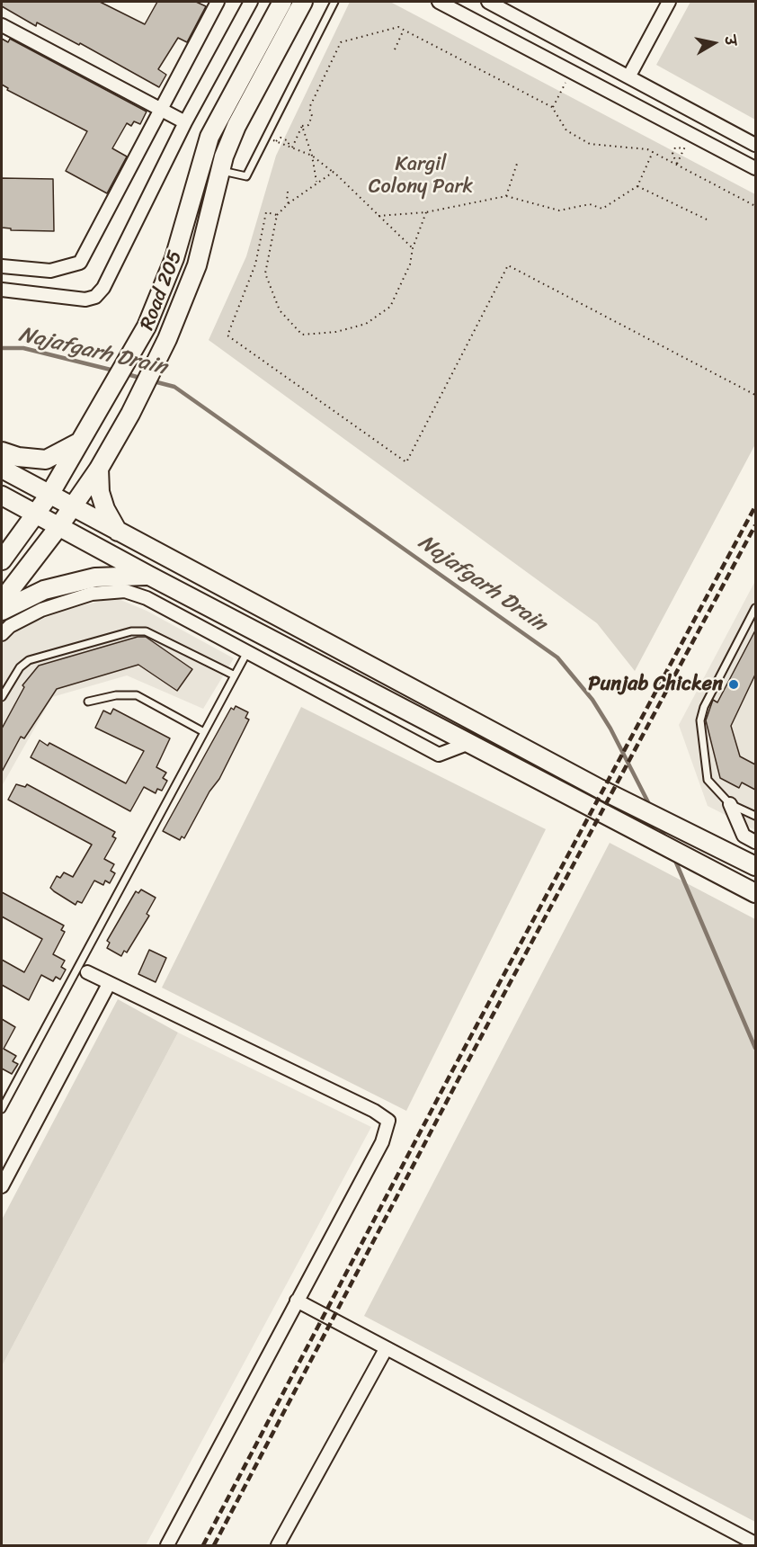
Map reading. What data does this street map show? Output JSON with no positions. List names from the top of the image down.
{
  "streets": {
    "street": ["Road 205"]
  },
  "water": ["Najafgarh Drain"],
  "parks": ["Kargil Colony Park"],
  "places": ["Punjab Chicken"],
  "north": "right"
}
